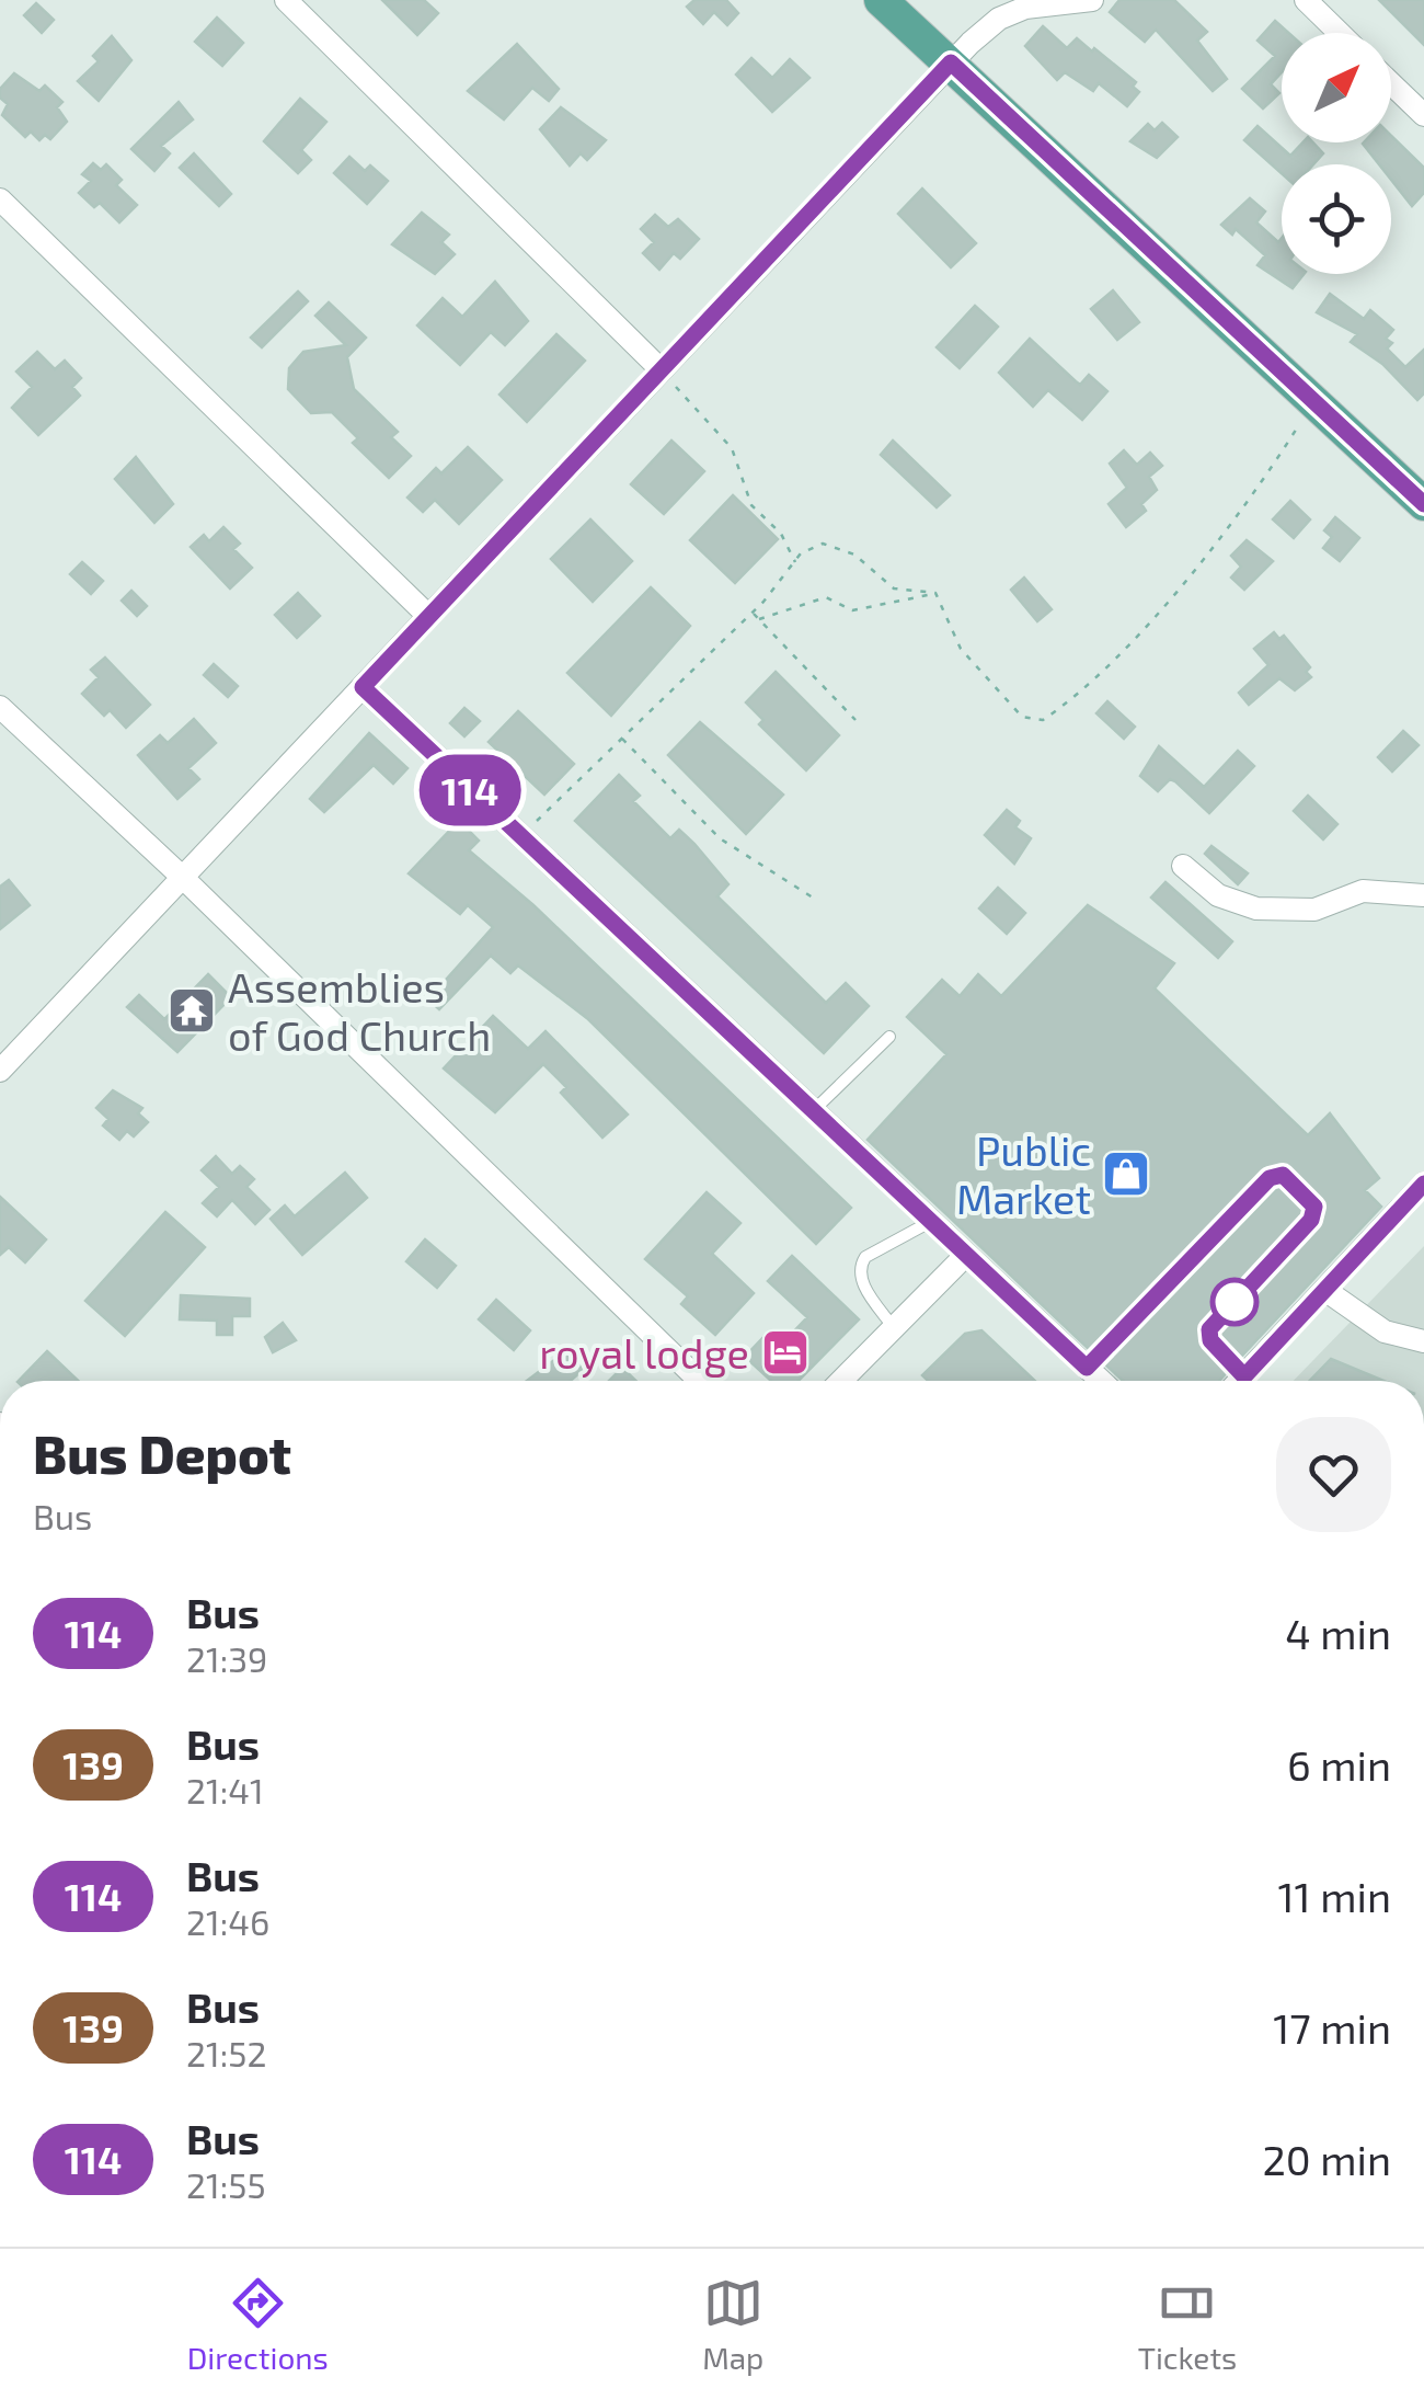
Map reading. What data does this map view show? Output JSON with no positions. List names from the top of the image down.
{
  "places": {
    "temple": ["Assemblies of God Church"],
    "shop": ["Public Market"],
    "hotel": ["royal lodge"]
  },
  "lines": ["bus line 114"],
  "north": "top right",
  "page": {
    "on_map": "114",
    "heading": ["Bus Depot", "Bus"],
    "list": [
      {
        "mark": "114",
        "name": "Bus",
        "note": "21:39",
        "value": "4 min"
      },
      {
        "mark": "139",
        "name": "Bus",
        "note": "21:41",
        "value": "6 min"
      },
      {
        "mark": "114",
        "name": "Bus",
        "note": "21:46",
        "value": "11 min"
      },
      {
        "mark": "139",
        "name": "Bus",
        "note": "21:52",
        "value": "17 min"
      },
      {
        "mark": "114",
        "name": "Bus",
        "note": "21:55",
        "value": "20 min"
      }
    ],
    "tabs": ["Directions", "Map", "Tickets"]
  }
}
